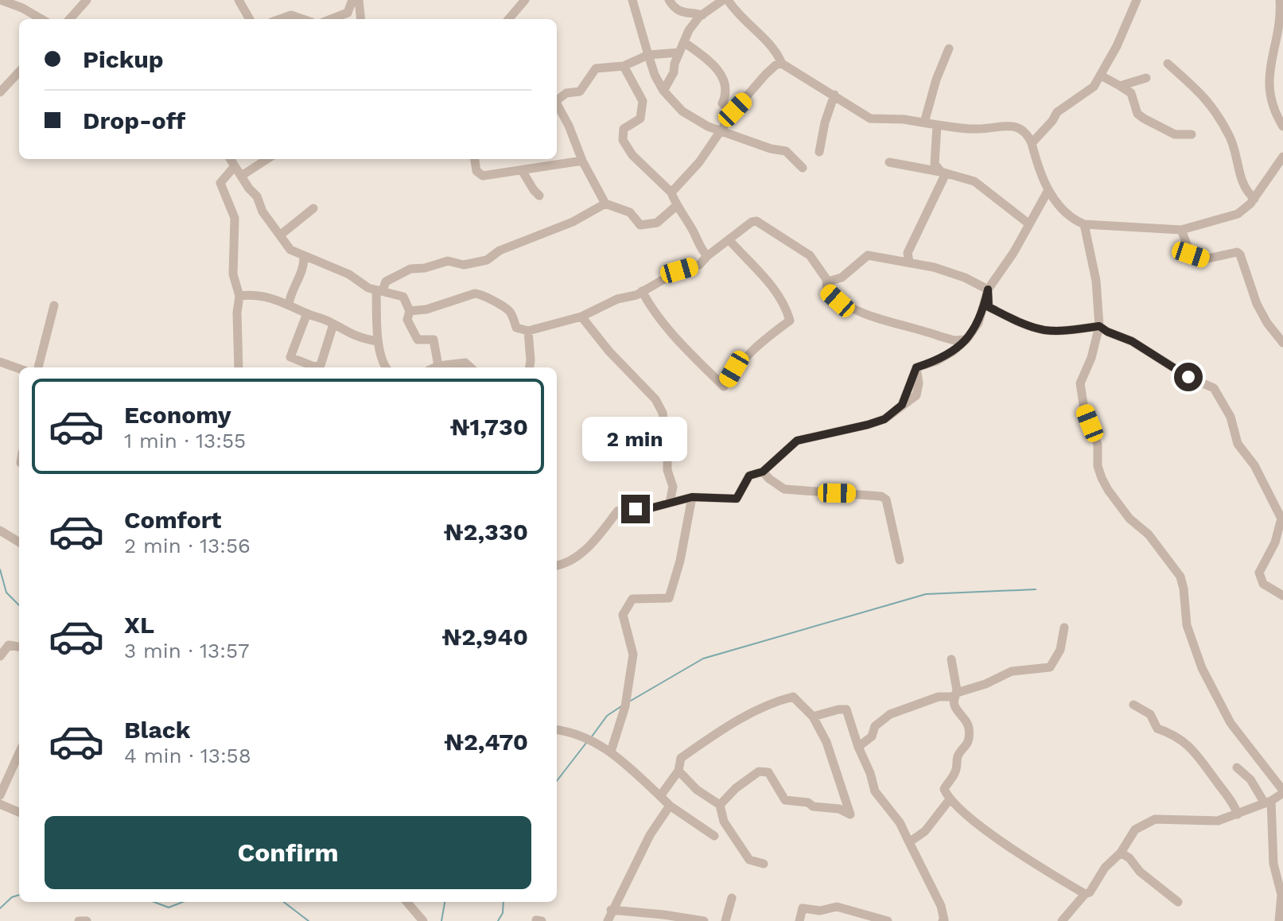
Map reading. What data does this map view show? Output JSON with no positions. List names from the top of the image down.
{
  "page": {
    "banner": ["Pickup", "Drop-off"],
    "list": [
      {
        "name": "Economy",
        "note": "1 min · 13:55",
        "value": "₦1,730"
      },
      {
        "name": "Comfort",
        "note": "2 min · 13:56",
        "value": "₦2,330"
      },
      {
        "name": "XL",
        "note": "3 min · 13:57",
        "value": "₦2,940"
      },
      {
        "name": "Black",
        "note": "4 min · 13:58",
        "value": "₦2,470"
      }
    ],
    "bubble": "2 min",
    "buttons": "Confirm"
  }
}
